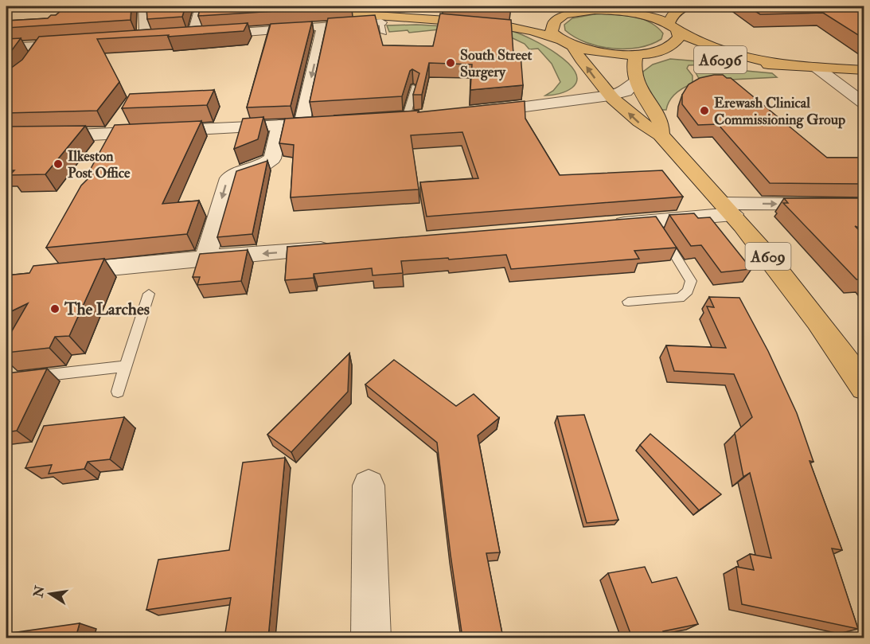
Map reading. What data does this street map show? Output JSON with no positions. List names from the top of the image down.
{
  "streets": {
    "main road": ["A6096", "A609"]
  },
  "places": [
    "South Street Surgery",
    "Erewash Clinical Commissioning Group",
    "Ilkeston Post Office",
    "The Larches"
  ],
  "north": "left"
}
